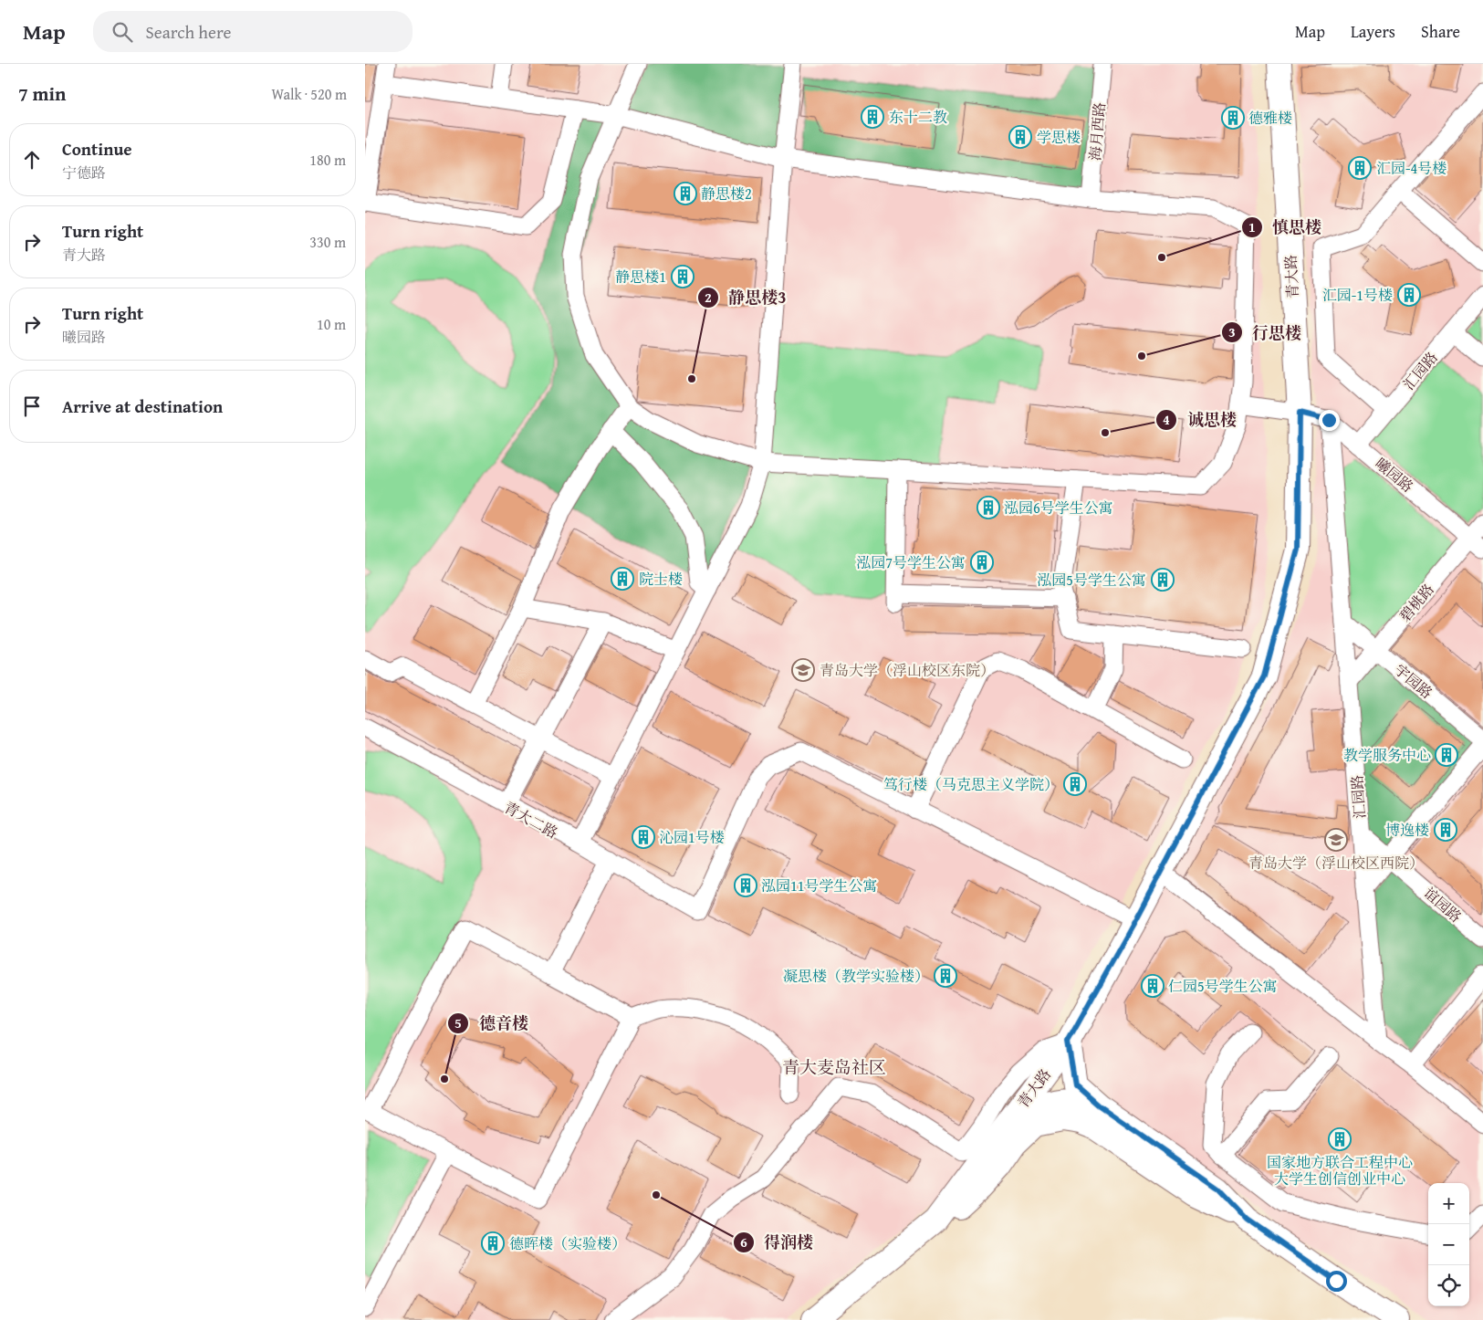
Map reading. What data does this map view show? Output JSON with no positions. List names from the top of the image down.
{
  "streets": {
    "street": [
      "海月西路",
      "青大路",
      "汇园路",
      "曦园路",
      "碧桃路",
      "宇园路",
      "青大二路",
      "谊园路"
    ]
  },
  "crossings": [
    ["青大路", "曦园路"],
    ["汇园路", "曦园路"],
    ["汇园路", "碧桃路"],
    ["汇园路", "宇园路"],
    ["汇园路", "谊园路"],
    ["曦园路", "碧桃路"],
    ["碧桃路", "宇园路"]
  ],
  "districts": ["青大麦岛社区"],
  "places": {
    "building": [
      "东十二教",
      "德雅楼",
      "学思楼",
      "汇园-4号楼",
      "静思楼2",
      "静思楼1",
      "汇园-1号楼",
      "泓园6号学生公寓",
      "泓园7号学生公寓",
      "院士楼",
      "泓园5号学生公寓",
      "教学服务中心",
      "笃行楼（马克思主义学院）",
      "博逸楼",
      "沁园1号楼",
      "泓园11号学生公寓",
      "凝思楼（教学实验楼）",
      "仁园5号学生公寓",
      "国家地方联合工程中心 大学生创信创业中心",
      "德晖楼（实验楼）"
    ],
    "other": [
      "慎思楼",
      "行思楼",
      "静思楼3",
      "诚思楼",
      "德音楼",
      "得润楼"
    ],
    "school or university": ["青岛大学（浮山校区东院）", "青岛大学（浮山校区西院）"]
  },
  "page": {
    "header": "Map",
    "search": "Search here",
    "nav": ["Map", "Layers", "Share"],
    "heading": ["7 min", "Walk · 520 m"],
    "list": [
      ["Continue", "宁德路", "180 m"],
      ["Turn right", "青大路", "330 m"],
      ["Turn right", "曦园路", "10 m"],
      "Arrive at destination"
    ],
    "map_buttons": ["+", "−"]
  }
}
